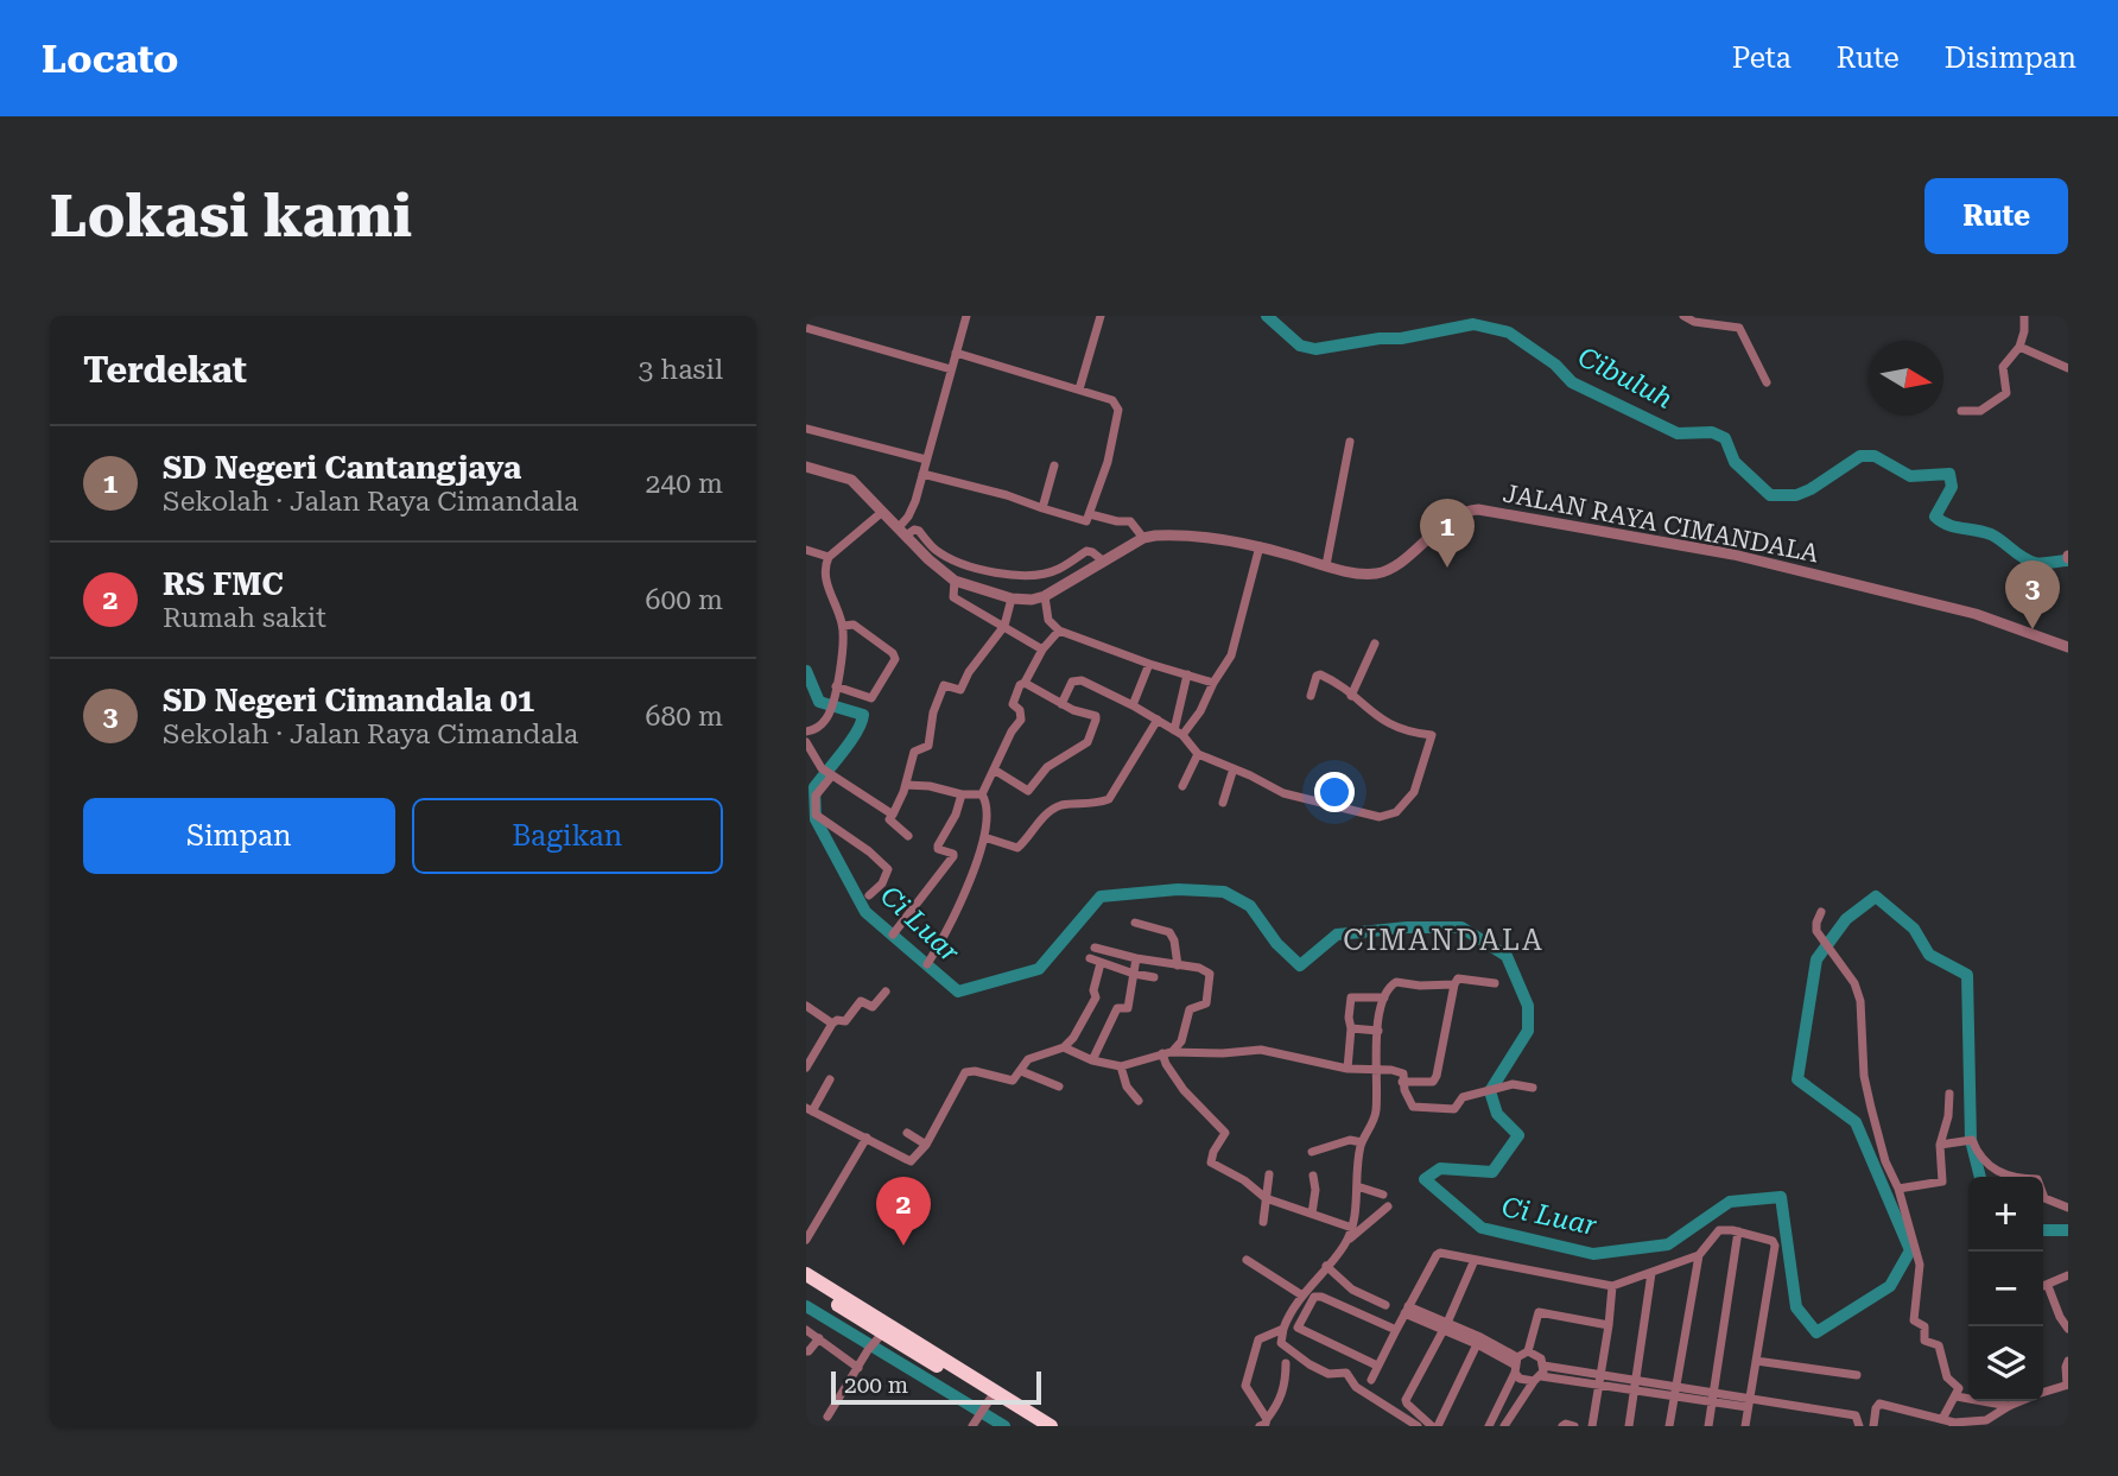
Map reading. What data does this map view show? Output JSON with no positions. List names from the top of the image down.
{
  "streets": {
    "street": ["JALAN RAYA CIMANDALA"]
  },
  "districts": ["CIMANDALA"],
  "water": ["Cibuluh", "Ci Luar"],
  "scale_bar": "200 m",
  "north": "right",
  "page": {
    "header": "Locato",
    "nav": ["Peta", "Rute", "Disimpan"],
    "buttons": [
      "Rute",
      ["Simpan", "Bagikan"]
    ],
    "title": "Lokasi kami",
    "heading": ["Terdekat", "3 hasil"],
    "list": [
      {
        "mark": "1",
        "name": "SD Negeri Cantangjaya",
        "note": "Sekolah · Jalan Raya Cimandala",
        "value": "240 m"
      },
      {
        "mark": "2",
        "name": "RS FMC",
        "note": "Rumah sakit",
        "value": "600 m"
      },
      {
        "mark": "3",
        "name": "SD Negeri Cimandala 01",
        "note": "Sekolah · Jalan Raya Cimandala",
        "value": "680 m"
      }
    ],
    "pins": ["1", "3", "2"],
    "map_buttons": ["+", "−"],
    "scale": "200 m"
  }
}
